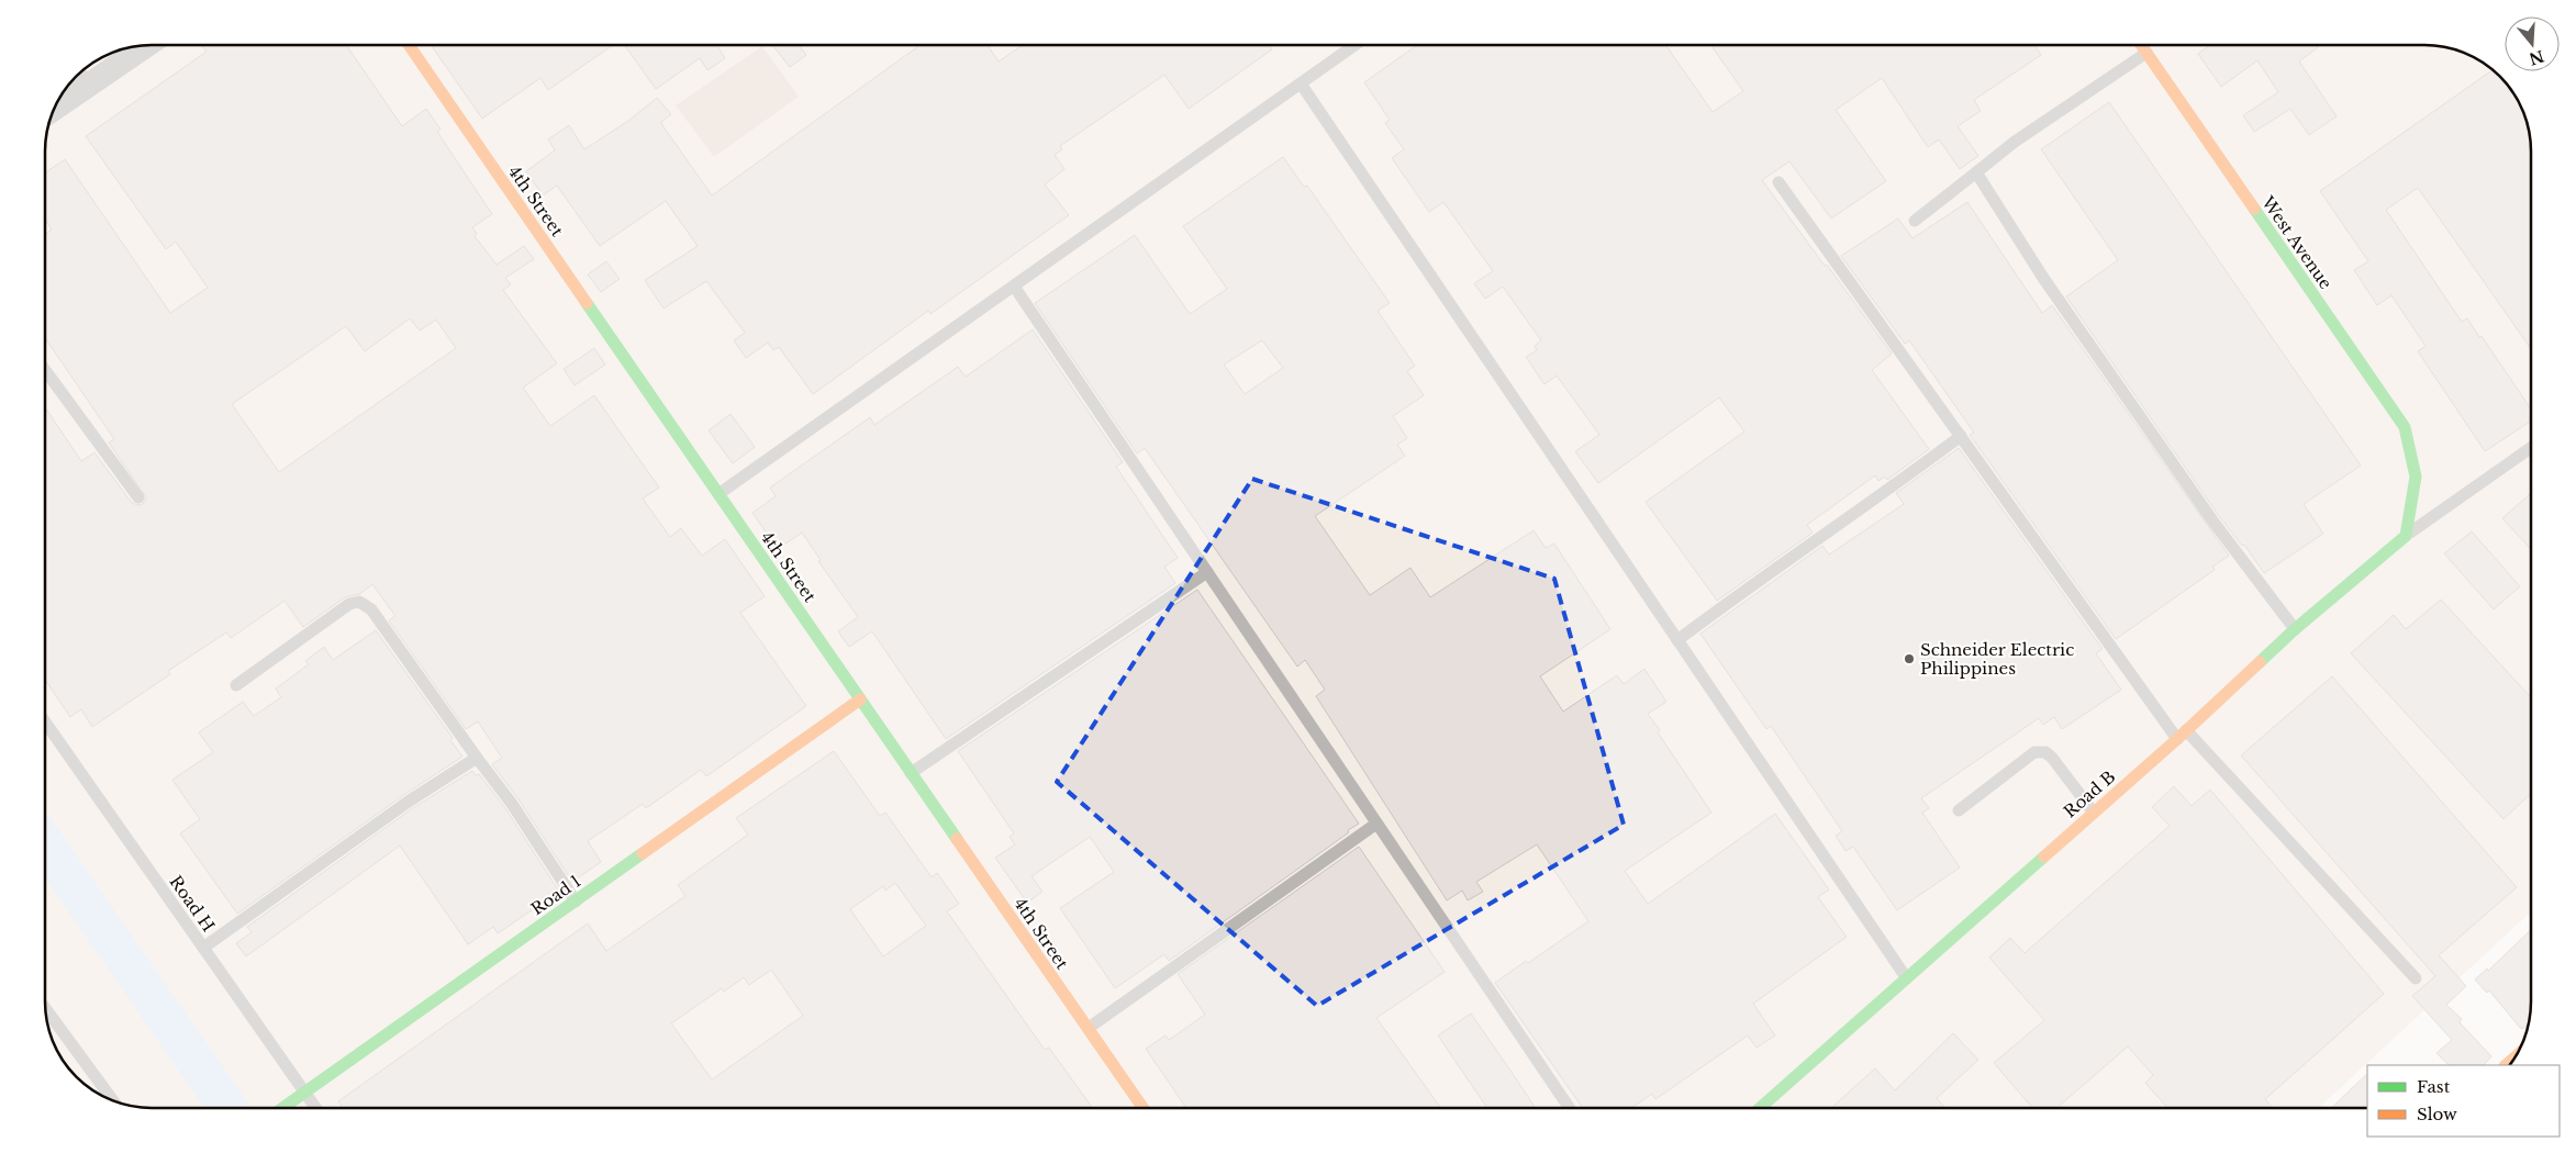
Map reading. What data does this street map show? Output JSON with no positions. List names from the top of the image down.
{
  "streets": {
    "street": [
      "4th Street",
      "West Avenue",
      "Road B",
      "Road 1"
    ],
    "lane": ["Road H"]
  },
  "crossings": [
    ["4th Street", "Road 1"],
    ["West Avenue", "Road B"],
    ["Road 1", "Road H"]
  ],
  "places": ["Schneider Electric Philippines"],
  "legend": ["Fast", "Slow"],
  "north": "bottom"
}
